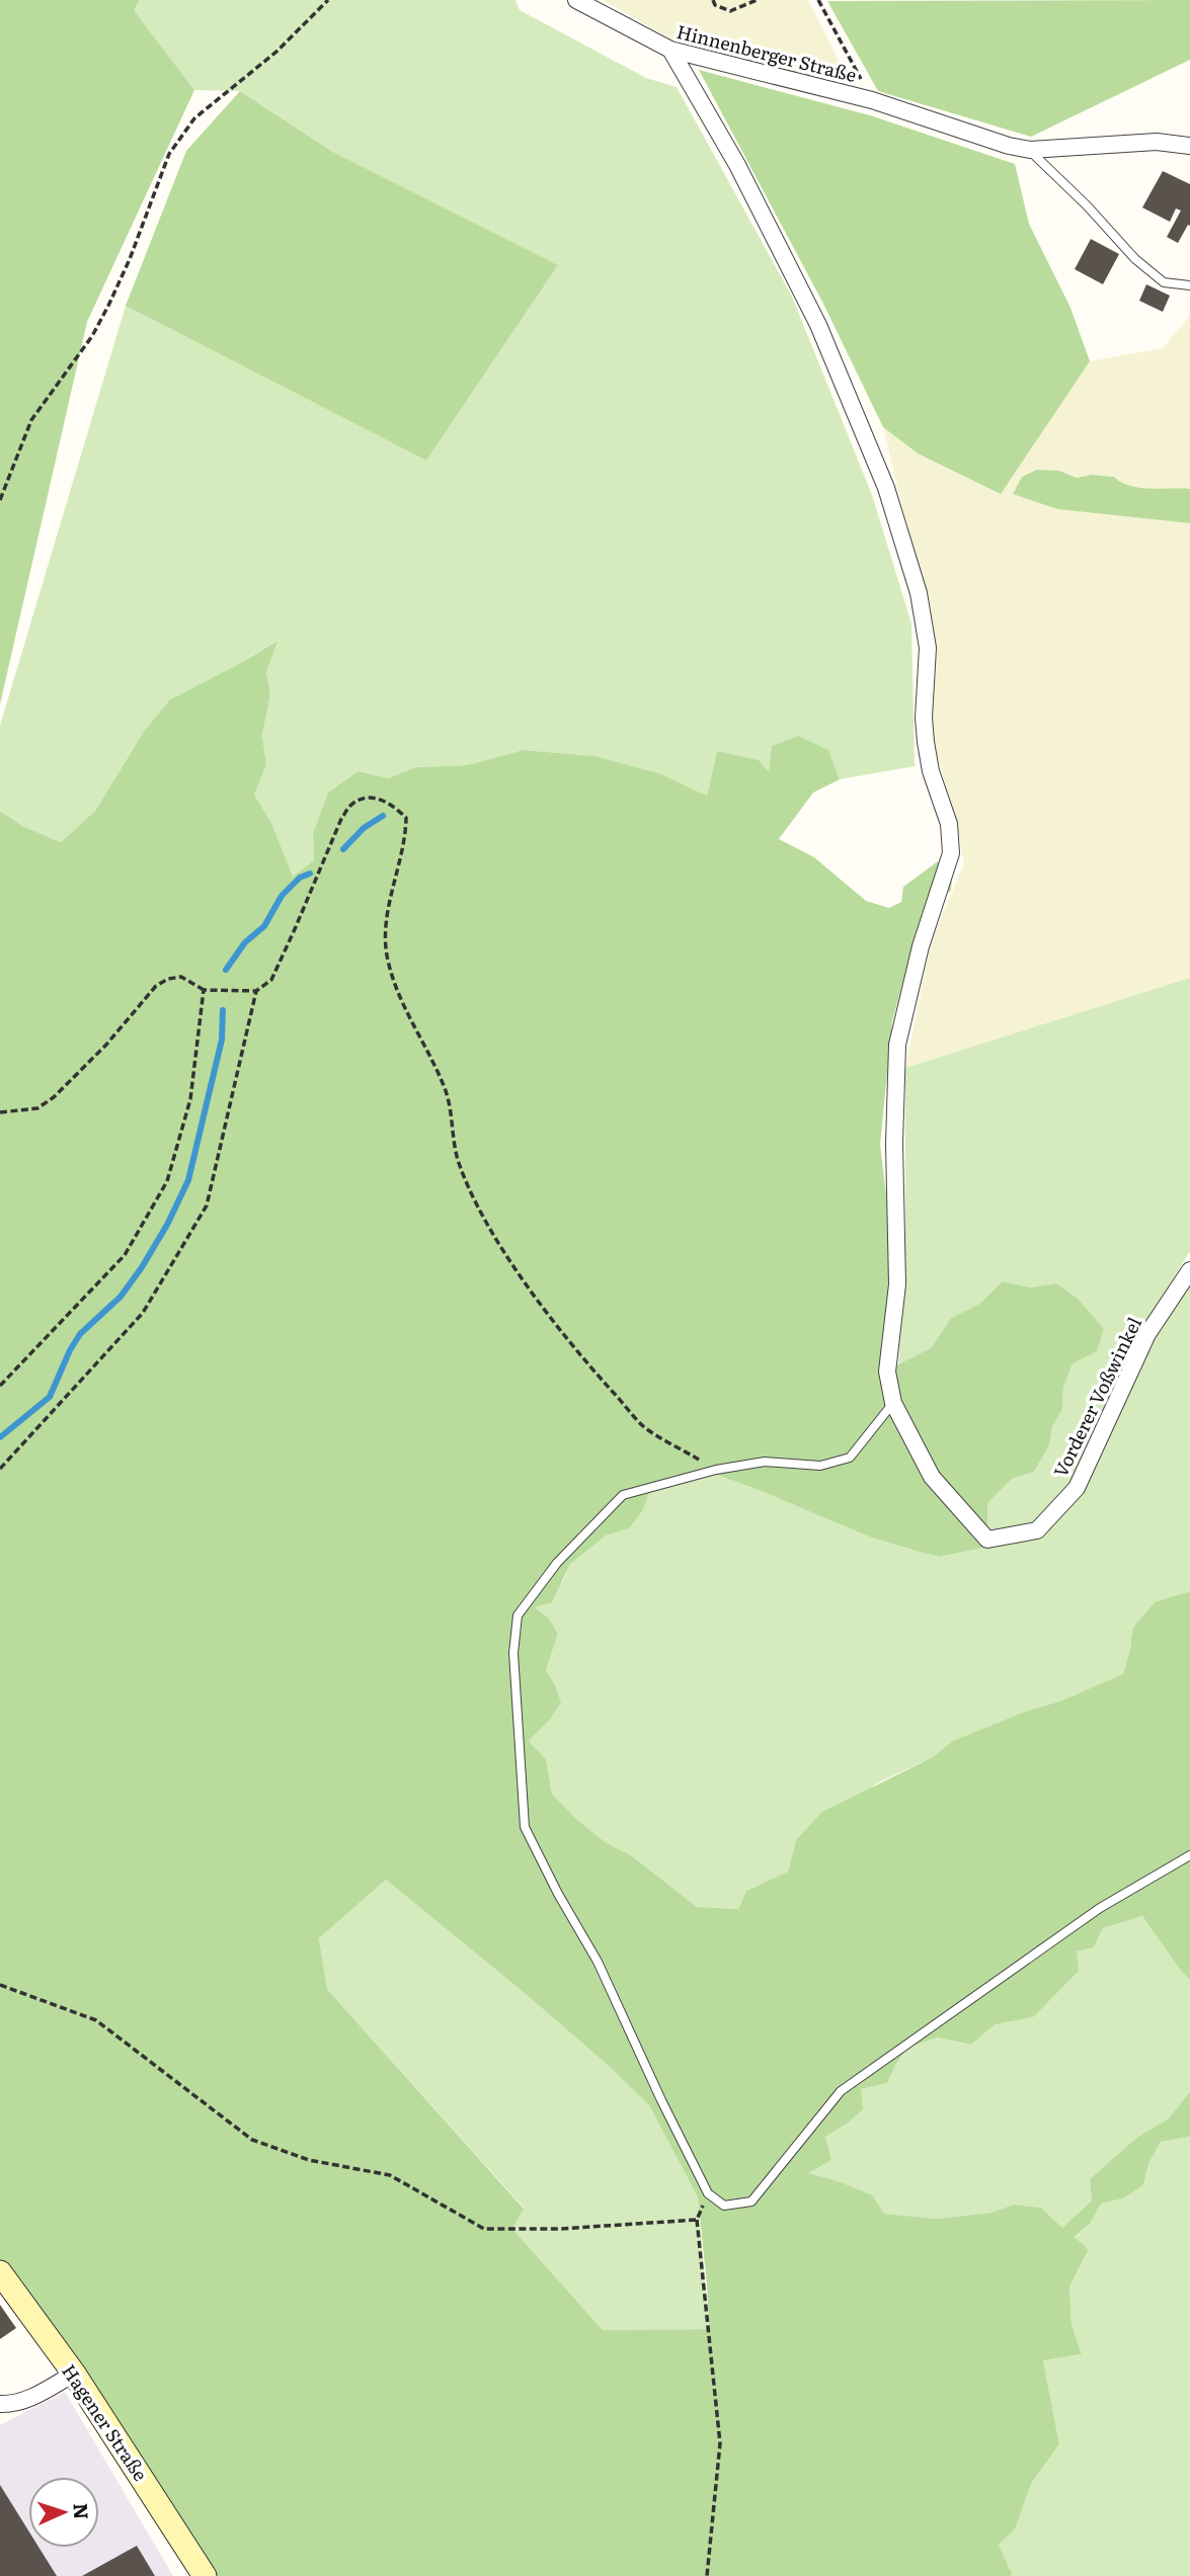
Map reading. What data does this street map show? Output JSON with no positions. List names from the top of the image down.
{
  "streets": {
    "main road": ["Hagener Straße"],
    "street": ["Hinnenberger Straße", "Vorderer Voßwinkel"]
  },
  "north": "right"
}
